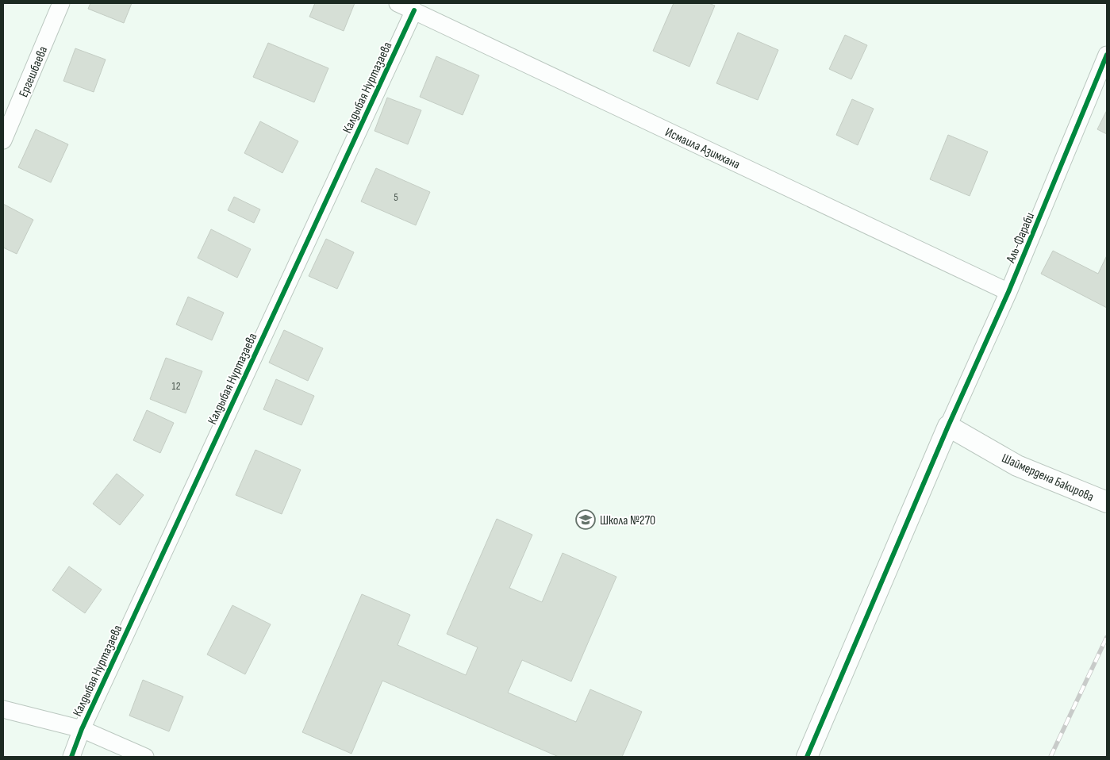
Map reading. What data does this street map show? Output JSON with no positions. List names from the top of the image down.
{
  "streets": {
    "street": [
      "Ергешбаева",
      "Калдыбая Нуртазаева",
      "Исмаила Азимхана",
      "Аль-Фараби",
      "Шаймердена Бакирова"
    ]
  },
  "crossings": [
    ["Калдыбая Нуртазаева", "Исмаила Азимхана"],
    ["Исмаила Азимхана", "Аль-Фараби"],
    ["Аль-Фараби", "Шаймердена Бакирова"]
  ],
  "places": {
    "school or university": ["Школа №270"]
  },
  "house_numbers": ["5", "12"]
}
